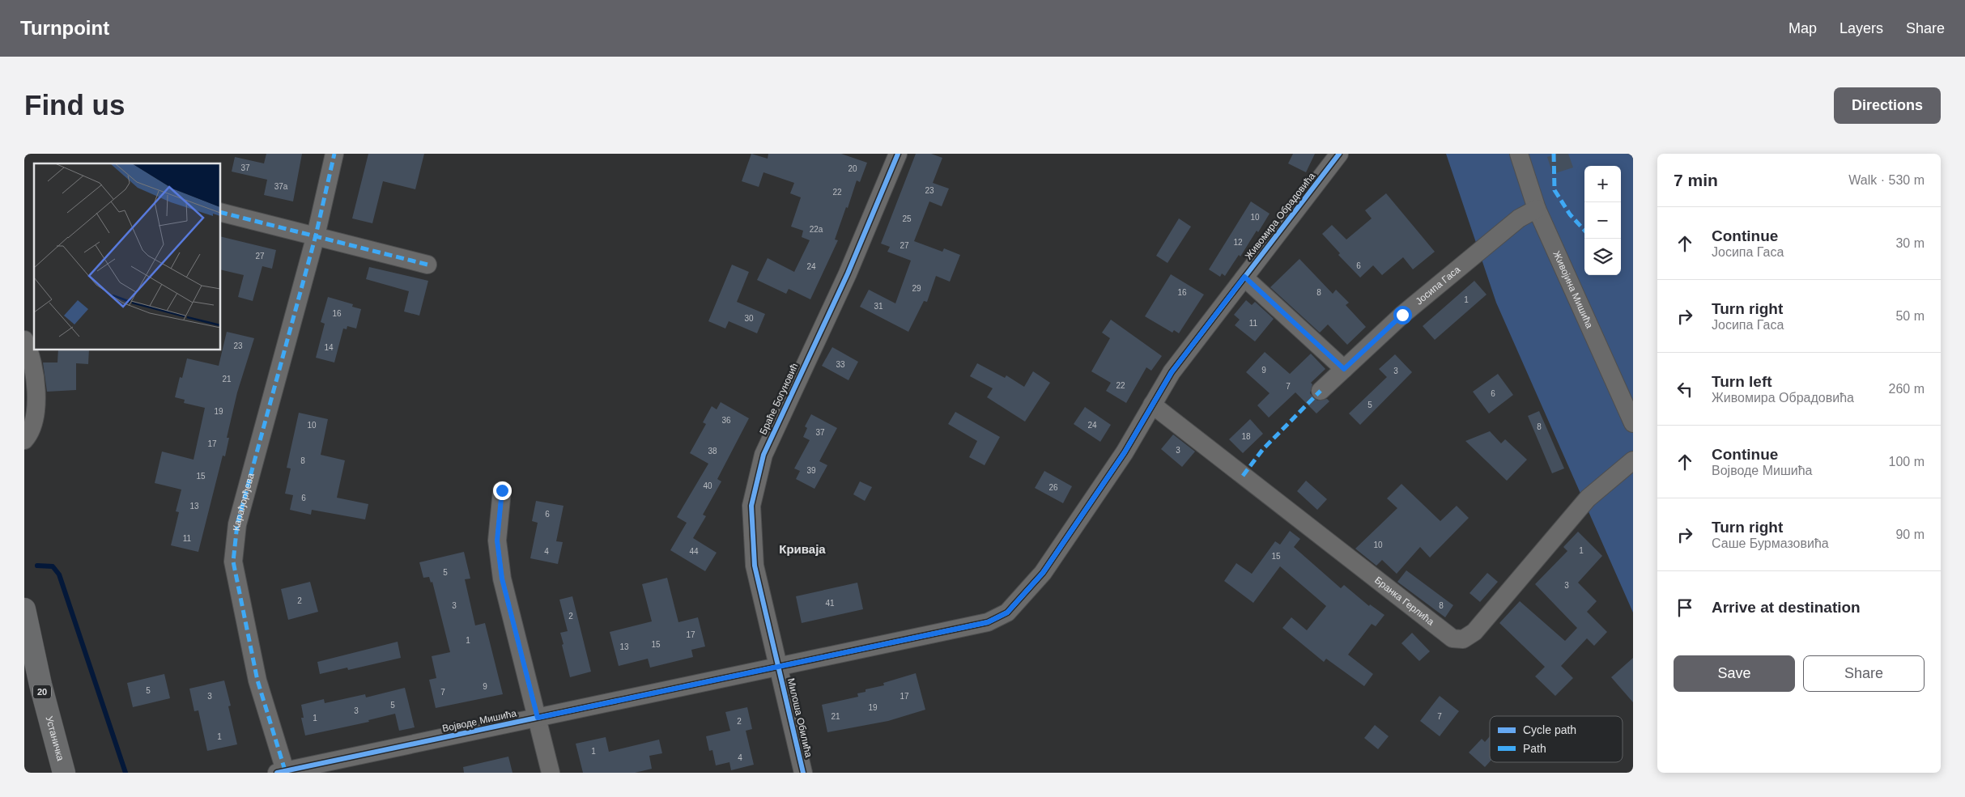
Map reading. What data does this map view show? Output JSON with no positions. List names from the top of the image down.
{
  "streets": {
    "main road": ["20", "Устаничка"],
    "street": [
      "Живомира Обрадовића",
      "Јосипа Гаса",
      "Живојина Мишића",
      "Браће Богуновић",
      "Карађорђева",
      "Бранка Герлића",
      "Милоша Обилића",
      "Војводе Мишића"
    ]
  },
  "crossings": [
    ["Живомира Обрадовића", "Браће Богуновић"],
    ["Живомира Обрадовића", "Бранка Герлића"],
    ["Живомира Обрадовића", "Милоша Обилића"],
    ["Живомира Обрадовића", "Војводе Мишића"],
    ["Јосипа Гаса", "Живојина Мишића"],
    ["Браће Богуновић", "Милоша Обилића"],
    ["Браће Богуновић", "Војводе Мишића"],
    ["Карађорђева", "Војводе Мишића"],
    ["Милоша Обилића", "Војводе Мишића"]
  ],
  "districts": ["Криваја"],
  "house_numbers": [
    "37",
    "20",
    "37a",
    "23",
    "22",
    "10",
    "25",
    "22a",
    "12",
    "27",
    "27",
    "6",
    "24",
    "29",
    "16",
    "8",
    "1",
    "31",
    "16",
    "30",
    "11",
    "23",
    "14",
    "33",
    "9",
    "3",
    "21",
    "22",
    "7",
    "6",
    "5",
    "19",
    "36",
    "10",
    "24",
    "8",
    "37",
    "18",
    "17",
    "3",
    "38",
    "8",
    "39",
    "15",
    "40",
    "26",
    "6",
    "13",
    "6",
    "11",
    "10",
    "1",
    "4",
    "44",
    "15",
    "5",
    "3",
    "2",
    "41",
    "3",
    "8",
    "2",
    "17",
    "1",
    "15",
    "13",
    "9",
    "5",
    "7",
    "3",
    "17",
    "5",
    "19",
    "3",
    "21",
    "7",
    "1",
    "2",
    "1",
    "1",
    "4"
  ],
  "legend": ["Cycle path", "Path"],
  "page": {
    "header": "Turnpoint",
    "nav": ["Map", "Layers", "Share"],
    "buttons": [
      "Directions",
      ["Save", "Share"]
    ],
    "title": "Find us",
    "heading": ["7 min", "Walk · 530 m"],
    "map_buttons": ["+", "−"],
    "list": [
      ["Continue", "Јосипа Гаса", "30 m"],
      ["Turn right", "Јосипа Гаса", "50 m"],
      ["Turn left", "Живомира Обрадовића", "260 m"],
      ["Continue", "Војводе Мишића", "100 m"],
      ["Turn right", "Саше Бурмазовића", "90 m"],
      "Arrive at destination"
    ]
  }
}
